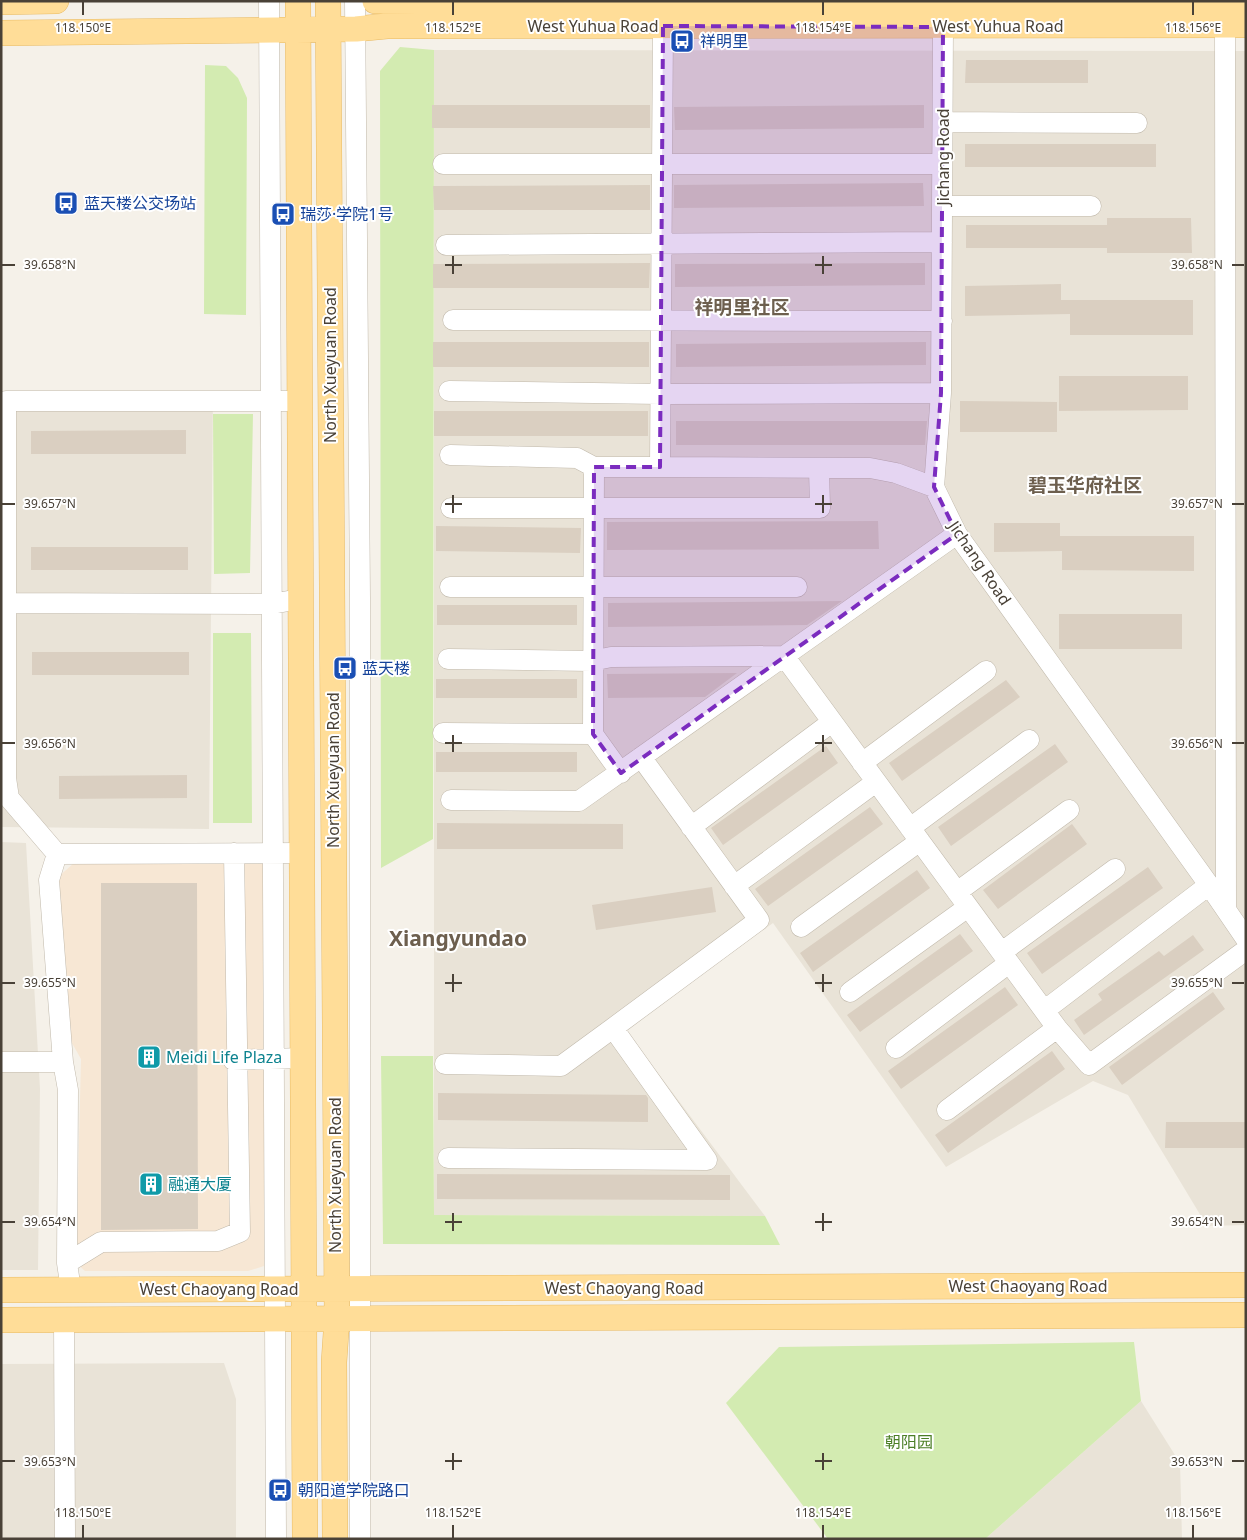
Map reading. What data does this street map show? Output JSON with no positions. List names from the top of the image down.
{
  "streets": {
    "main road": ["West Yuhua Road", "North Xueyuan Road", "West Chaoyang Road"],
    "street": ["Jichang Road"]
  },
  "crossings": [
    ["West Yuhua Road", "Jichang Road"],
    ["West Yuhua Road", "North Xueyuan Road"],
    ["North Xueyuan Road", "West Chaoyang Road"]
  ],
  "districts": ["祥明里社区", "碧玉华府社区", "Xiangyundao"],
  "parks": ["朝阳园"],
  "places": {
    "bus stop": [
      "祥明里",
      "蓝天楼公交场站",
      "瑞莎·学院1号",
      "蓝天楼",
      "朝阳道学院路口"
    ],
    "building": ["Meidi Life Plaza", "融通大厦"]
  },
  "coordinates": [
    "118.150°E",
    "118.152°E",
    "118.154°E",
    "118.156°E",
    "39.658°N",
    "39.657°N",
    "39.656°N",
    "39.655°N",
    "39.654°N",
    "39.653°N"
  ]
}
